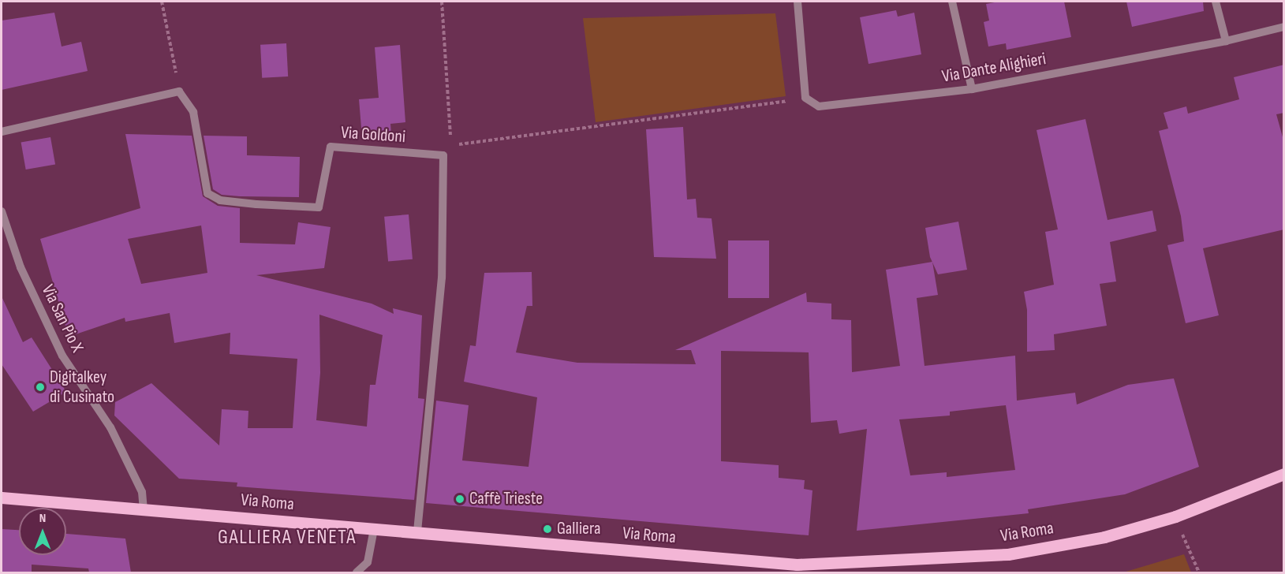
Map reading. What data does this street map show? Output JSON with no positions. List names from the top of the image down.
{
  "streets": {
    "main road": ["Via Roma"],
    "street": ["Via Dante Alighieri", "Via Goldoni", "Via San Pio X"]
  },
  "crossings": [
    ["Via Goldoni", "Via Roma"],
    ["Via San Pio X", "Via Roma"]
  ],
  "districts": ["GALLIERA VENETA"],
  "places": ["Digitalkey di Cusinato", "Caffè Trieste", "Galliera"],
  "north": "top"
}
